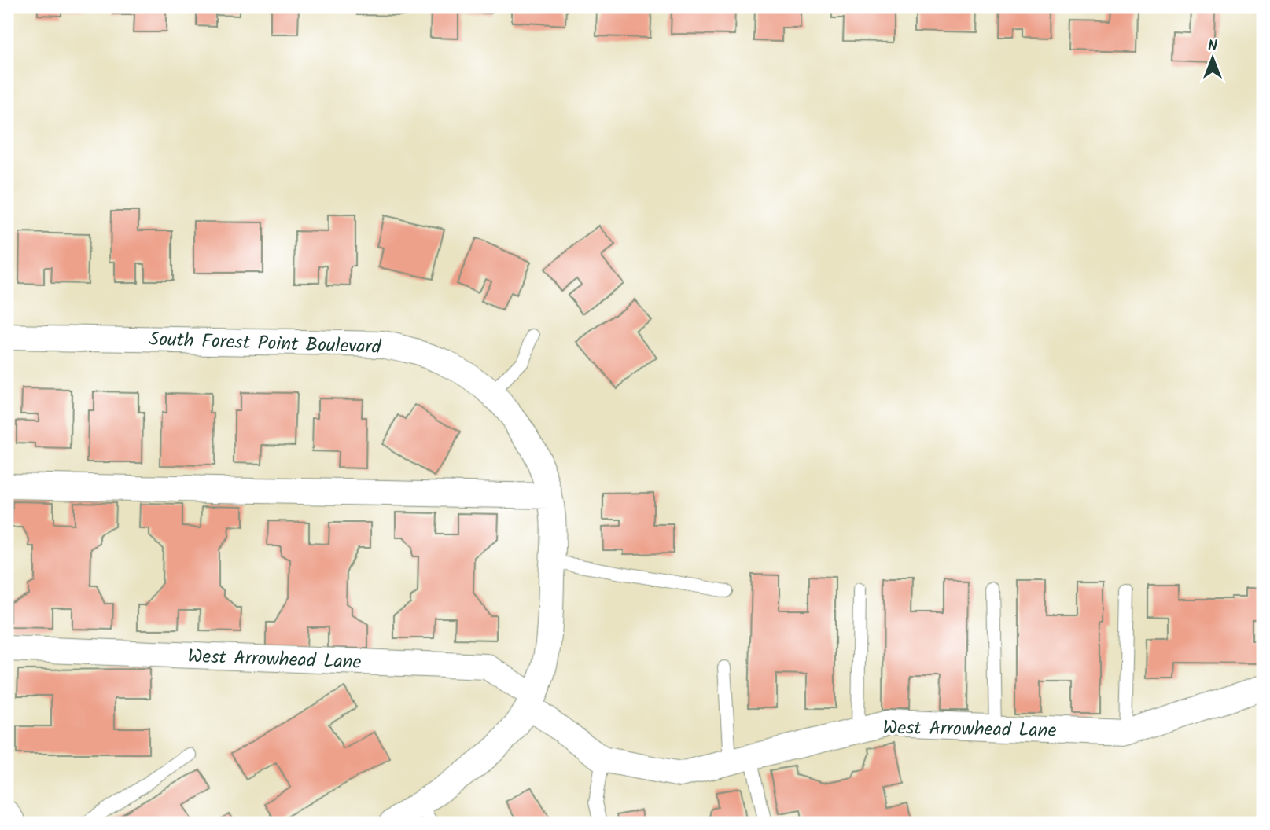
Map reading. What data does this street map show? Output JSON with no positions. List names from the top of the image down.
{
  "streets": {
    "street": ["South Forest Point Boulevard", "West Arrowhead Lane"]
  },
  "crossings": [
    ["South Forest Point Boulevard", "West Arrowhead Lane"]
  ],
  "north": "top"
}
